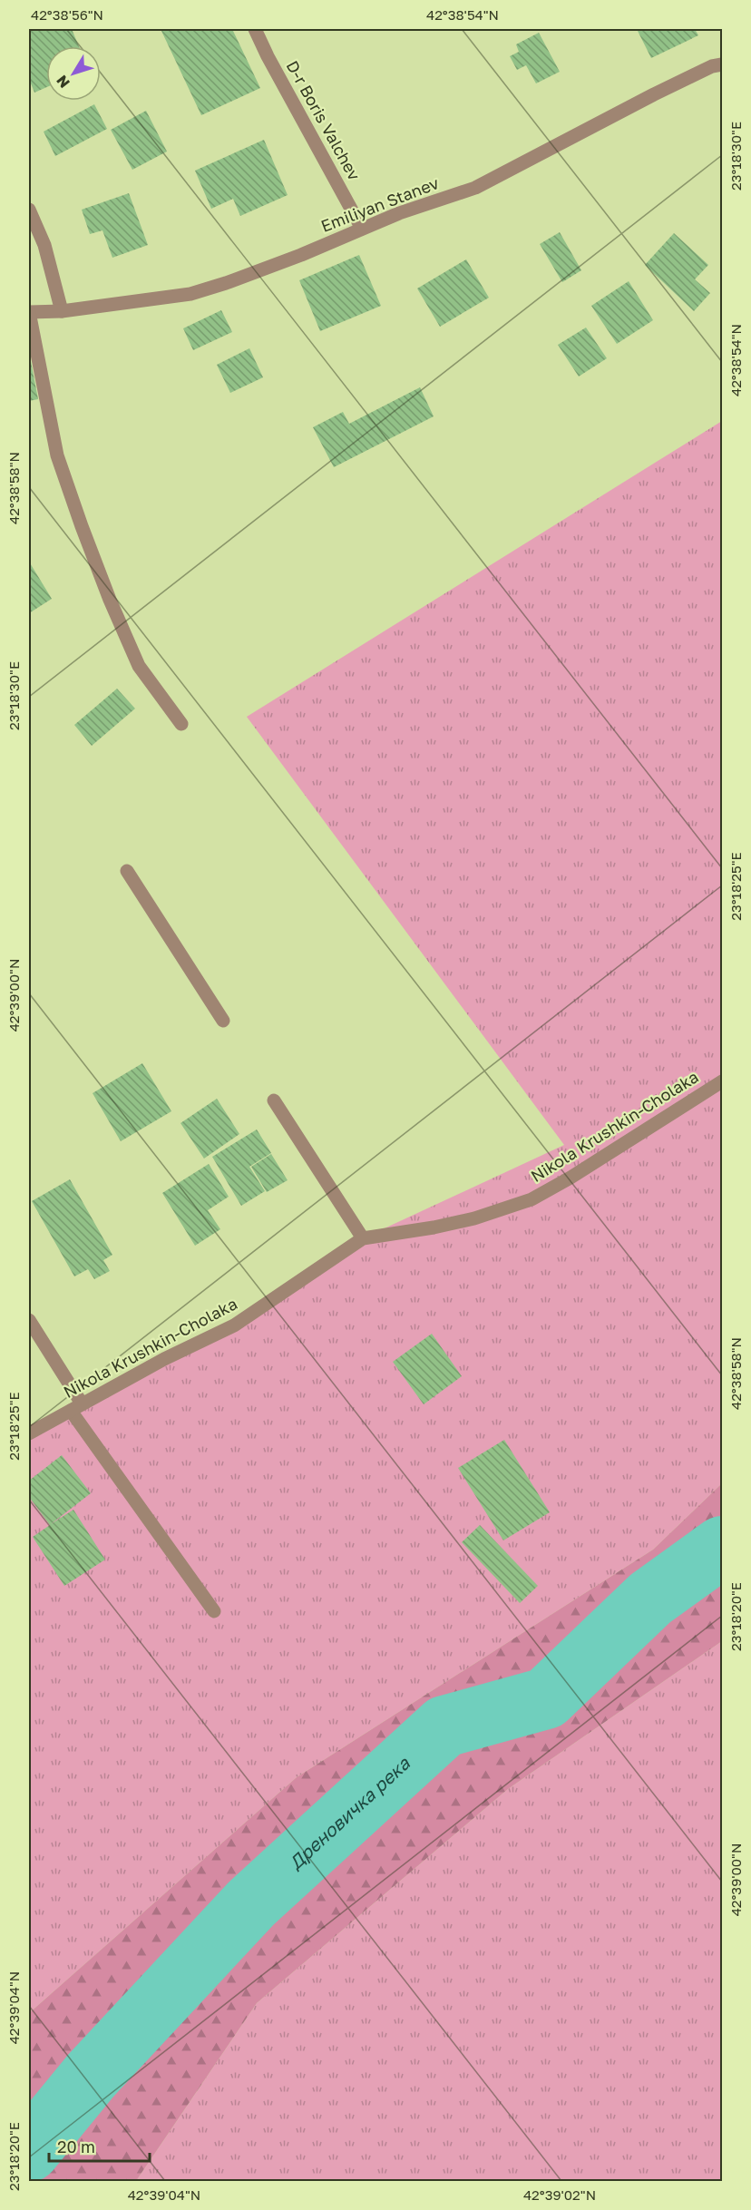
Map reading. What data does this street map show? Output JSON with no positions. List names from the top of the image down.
{
  "streets": {
    "street": ["D-r Boris Valchev", "Emiliyan Stanev", "Nikola Krushkin-Cholaka"]
  },
  "crossings": [
    ["D-r Boris Valchev", "Emiliyan Stanev"]
  ],
  "water": ["Дреновичка река"],
  "scale_bar": "20 m",
  "north": "bottom left",
  "coordinates": [
    "42°38'56\"N",
    "42°38'54\"N",
    "23°18'30\"E",
    "42°38'58\"N",
    "23°18'25\"E",
    "42°39'00\"N",
    "23°18'20\"E",
    "42°39'04\"N",
    "42°39'02\"N"
  ]
}
